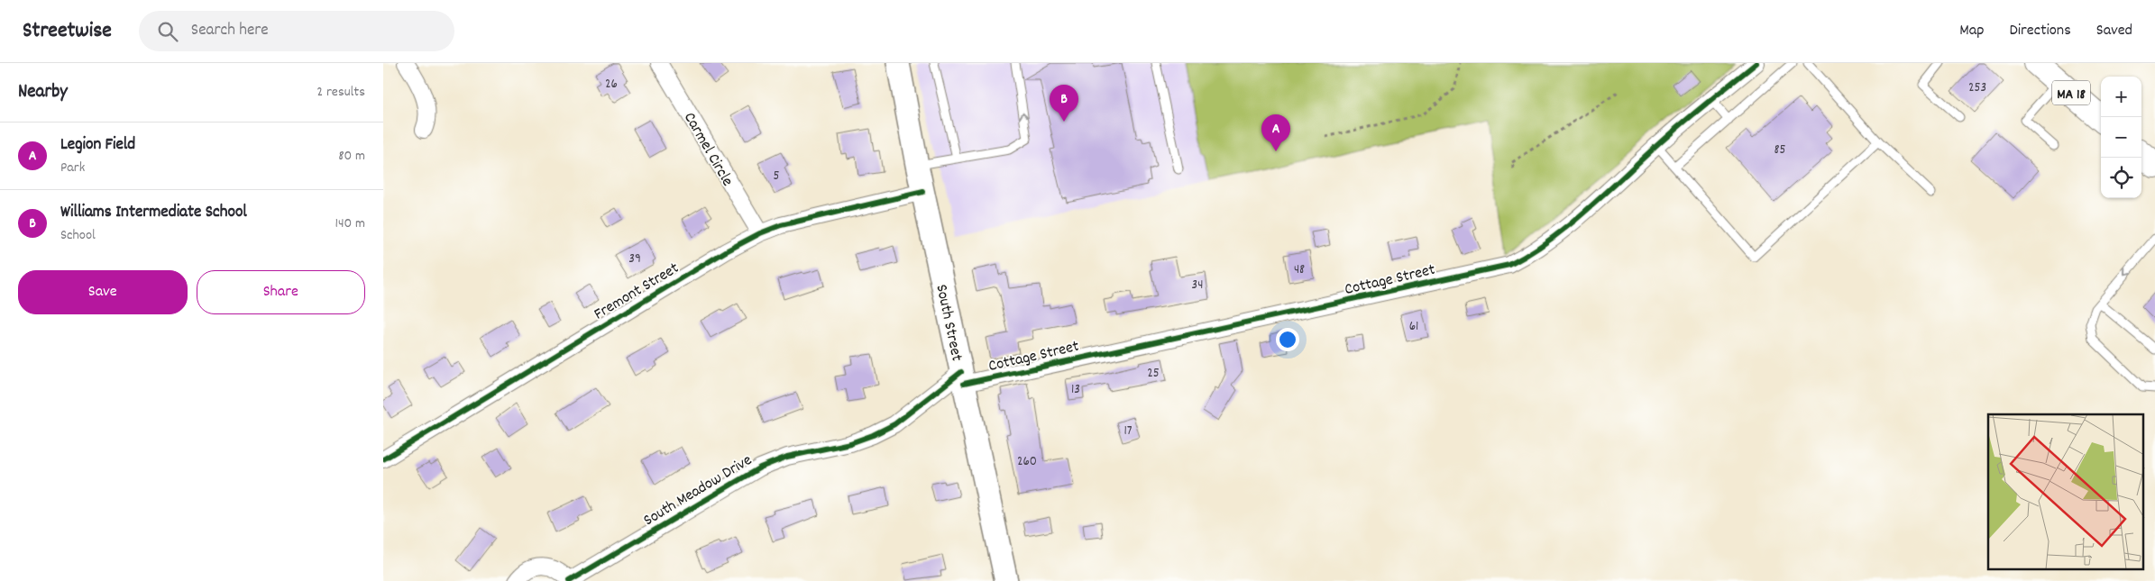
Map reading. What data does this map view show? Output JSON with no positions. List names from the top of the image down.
{
  "streets": {
    "main road": ["MA 18"],
    "street": [
      "Carmel Circle",
      "Cottage Street",
      "Fremont Street",
      "South Street",
      "South Meadow Drive"
    ]
  },
  "crossings": [
    ["Carmel Circle", "Fremont Street"],
    ["Cottage Street", "South Street"],
    ["Cottage Street", "South Meadow Drive"],
    ["Fremont Street", "South Street"],
    ["South Street", "South Meadow Drive"]
  ],
  "house_numbers": [
    "26",
    "253",
    "85",
    "5",
    "39",
    "48",
    "34",
    "61",
    "25",
    "13",
    "17",
    "260"
  ],
  "page": {
    "header": "Streetwise",
    "search": "Search here",
    "nav": ["Map", "Directions", "Saved"],
    "heading": ["Nearby", "2 results"],
    "map_buttons": ["+", "−"],
    "pins": ["B", "A"],
    "list": [
      {
        "mark": "A",
        "name": "Legion Field",
        "note": "Park",
        "value": "80 m"
      },
      {
        "mark": "B",
        "name": "Williams Intermediate School",
        "note": "School",
        "value": "140 m"
      }
    ],
    "buttons": ["Save", "Share"]
  }
}
